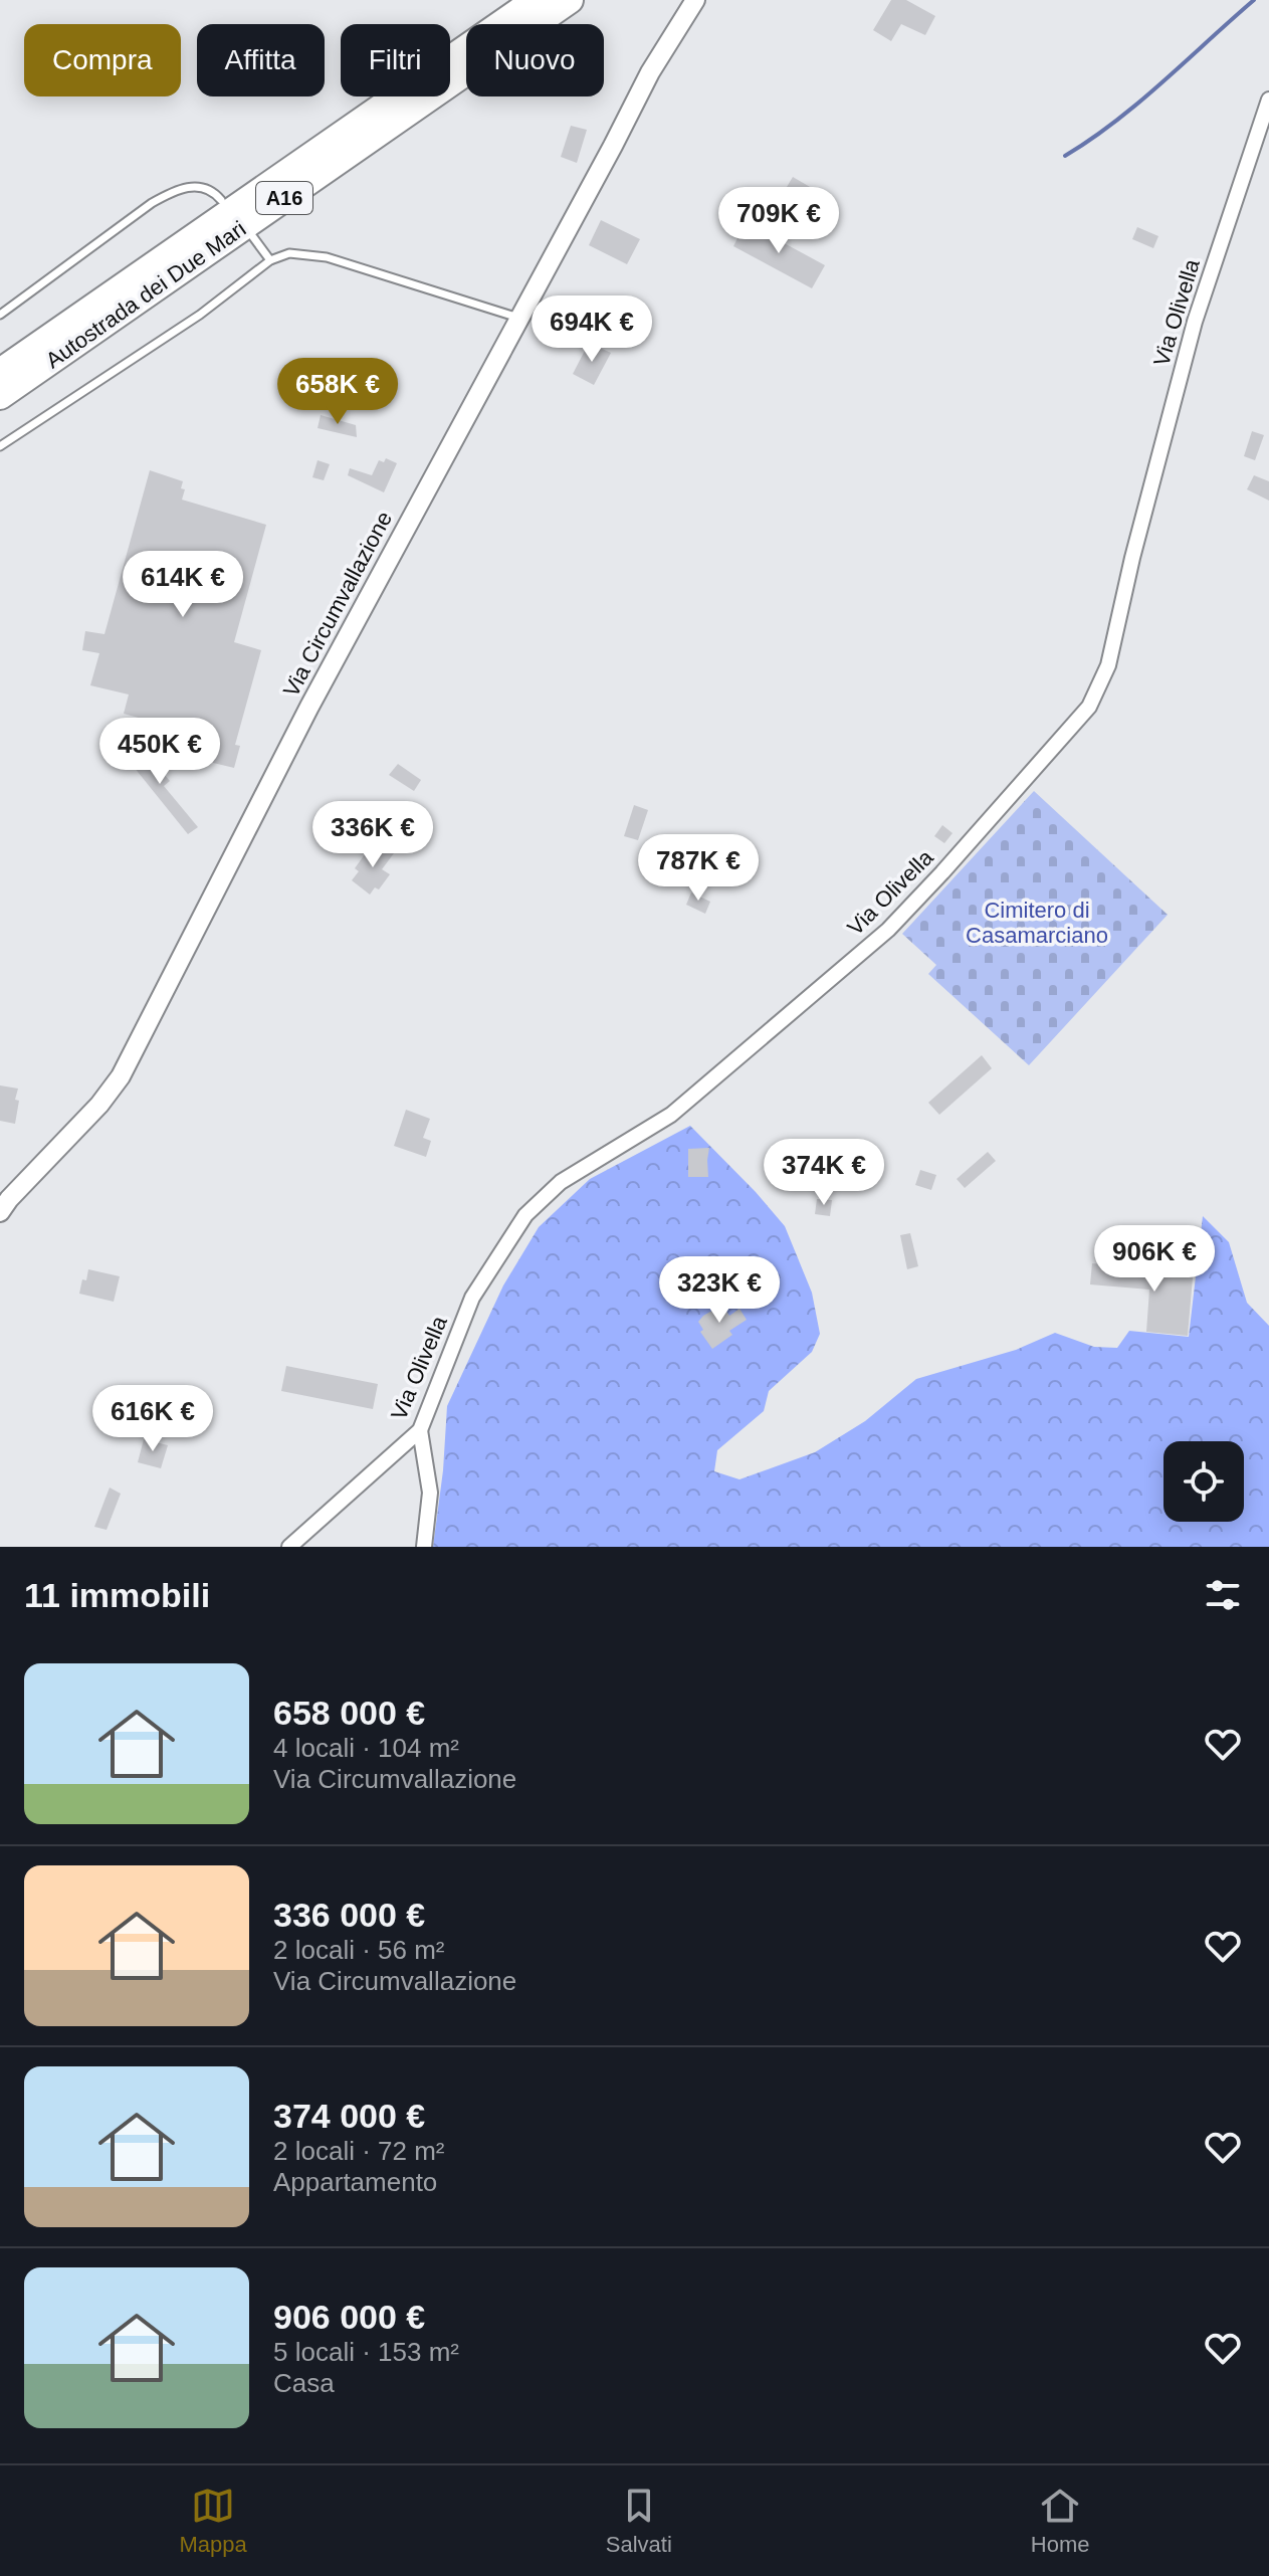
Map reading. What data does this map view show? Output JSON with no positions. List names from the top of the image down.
{
  "streets": {
    "highway": ["A16", "Autostrada dei Due Mari"],
    "street": ["Via Olivella", "Via Circumvallazione"]
  },
  "parks": ["Cimitero di Casamarciano"],
  "page": {
    "chip": [
      "Compra",
      "Affitta",
      "Filtri",
      "Nuovo"
    ],
    "price": [
      "709K €",
      "694K €",
      "658K €",
      "614K €",
      "450K €",
      "336K €",
      "787K €",
      "374K €",
      "906K €",
      "323K €",
      "616K €"
    ],
    "heading": "11 immobili",
    "list": [
      {
        "name": "658 000 €",
        "note": "4 locali · 104 m² · Via Circumvallazione"
      },
      {
        "name": "336 000 €",
        "note": "2 locali · 56 m² · Via Circumvallazione"
      },
      {
        "name": "374 000 €",
        "note": "2 locali · 72 m² · Appartamento"
      },
      {
        "name": "906 000 €",
        "note": "5 locali · 153 m² · Casa"
      }
    ],
    "tabs": ["Mappa", "Salvati", "Home"]
  }
}
